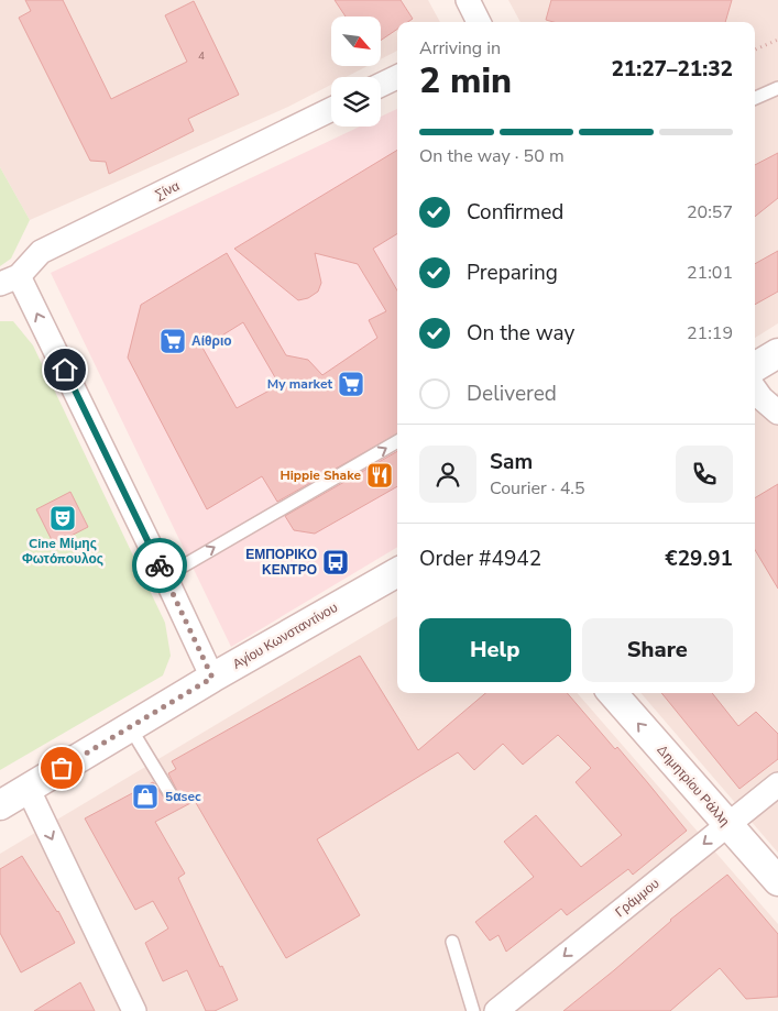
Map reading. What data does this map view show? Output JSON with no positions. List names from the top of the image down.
{
  "streets": {
    "street": [
      "Σίνα",
      "Αγίου Κωνσταντίνου",
      "Δημητρίου Ράλλη",
      "Γράμμου"
    ]
  },
  "crossings": [
    ["Δημητρίου Ράλλη", "Γράμμου"]
  ],
  "one_way": ["Δημητρίου Ράλλη", "Γράμμου"],
  "places": {
    "supermarket": ["Αίθριο", "My market"],
    "restaurant": ["Hippie Shake"],
    "theatre": ["Cine Μίμης Φωτόπουλος"],
    "bus stop": ["ΕΜΠΟΡΙΚΟ ΚΕΝΤΡΟ"],
    "shop": ["5αsec"]
  },
  "house_numbers": ["4"],
  "north": "bottom right",
  "page": {
    "heading": ["2 min", "Arriving in", "21:27–21:32"],
    "panel": [
      "Sam",
      "Courier · 4.5",
      "Order #4942",
      "€29.91"
    ],
    "bar": "On the way · 50 m",
    "list": [
      ["Confirmed", "20:57"],
      ["Preparing", "21:01"],
      ["On the way", "21:19"],
      "Delivered"
    ],
    "buttons": ["Help", "Share"]
  }
}
